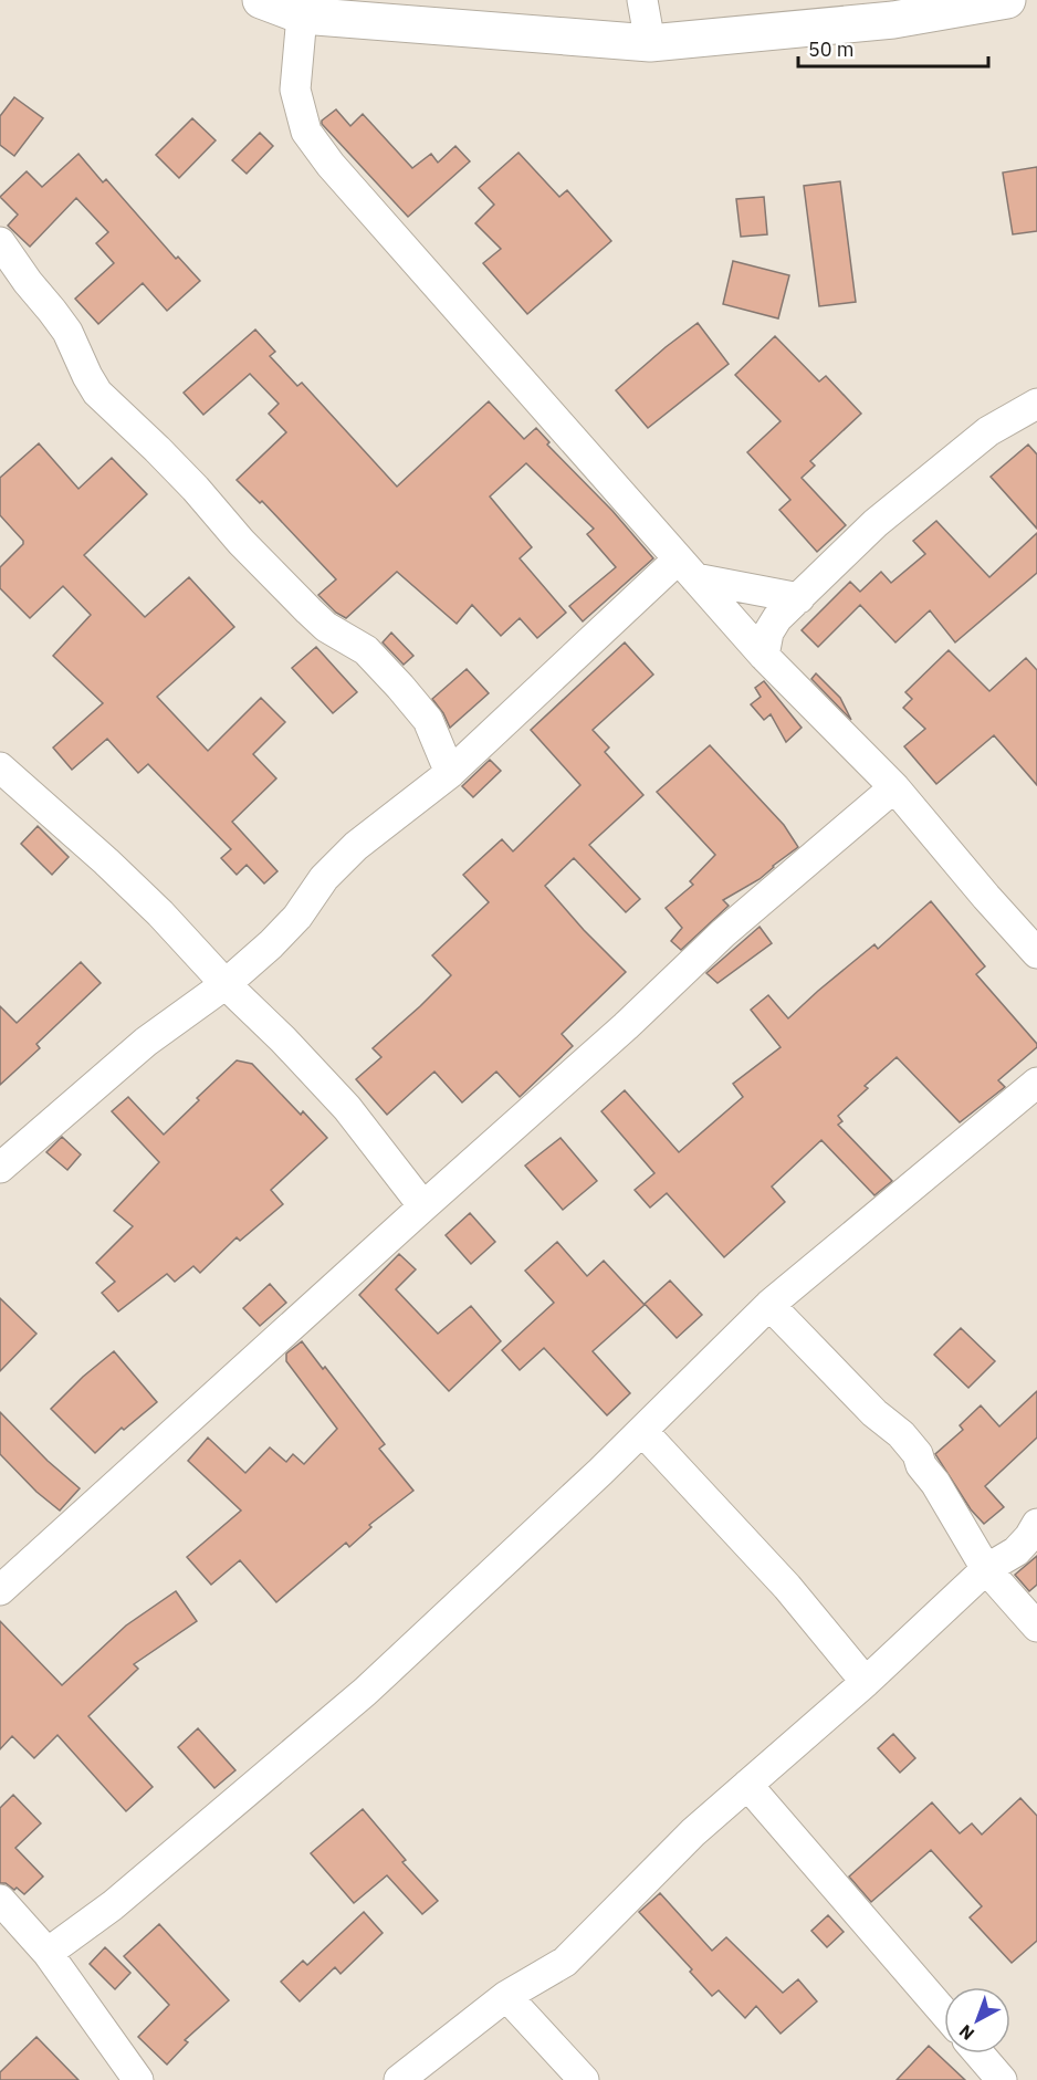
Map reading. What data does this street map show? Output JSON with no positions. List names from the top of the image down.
{
  "scale_bar": "50 m",
  "north": "bottom left"
}
